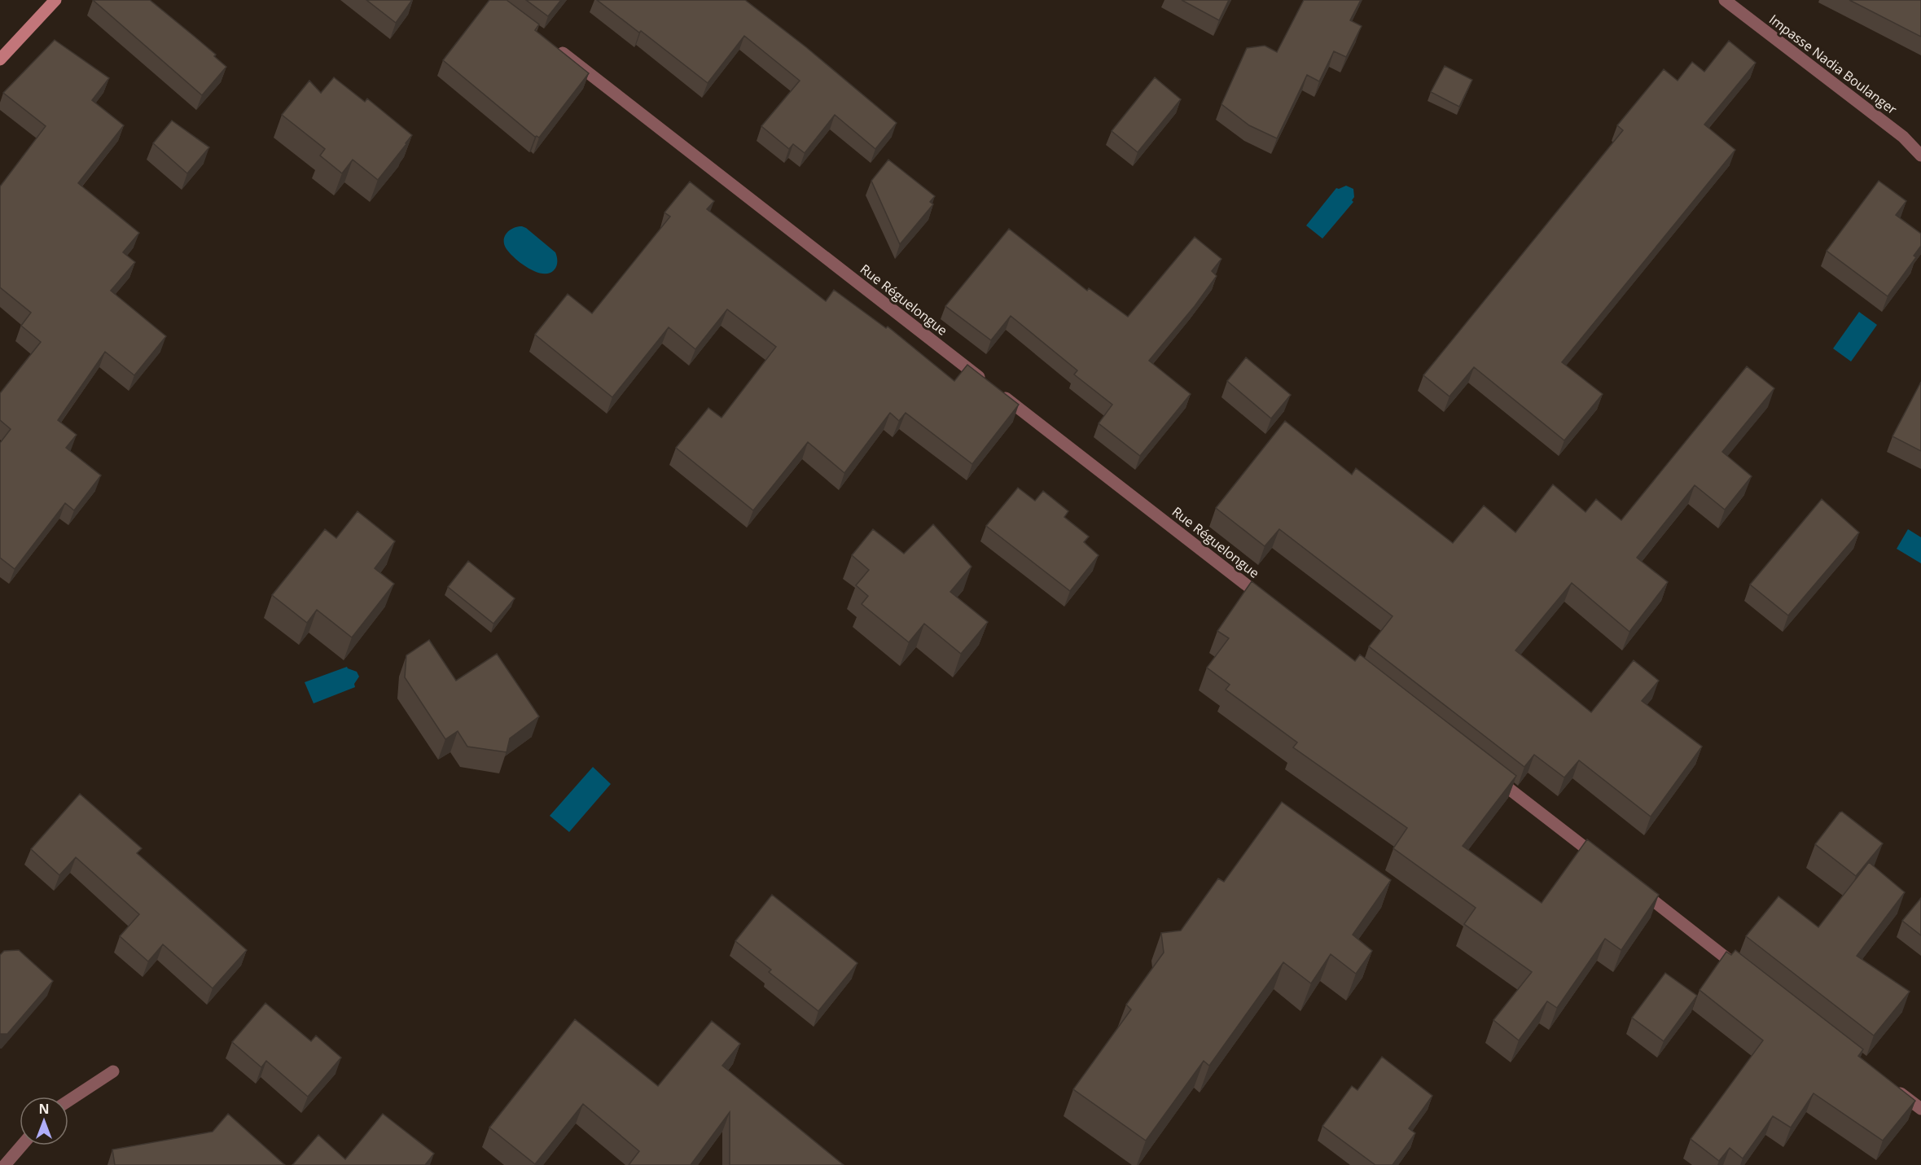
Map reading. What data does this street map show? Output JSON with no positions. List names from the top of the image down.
{
  "streets": {
    "street": ["Impasse Nadia Boulanger", "Rue Réguelongue"]
  },
  "north": "top"
}
